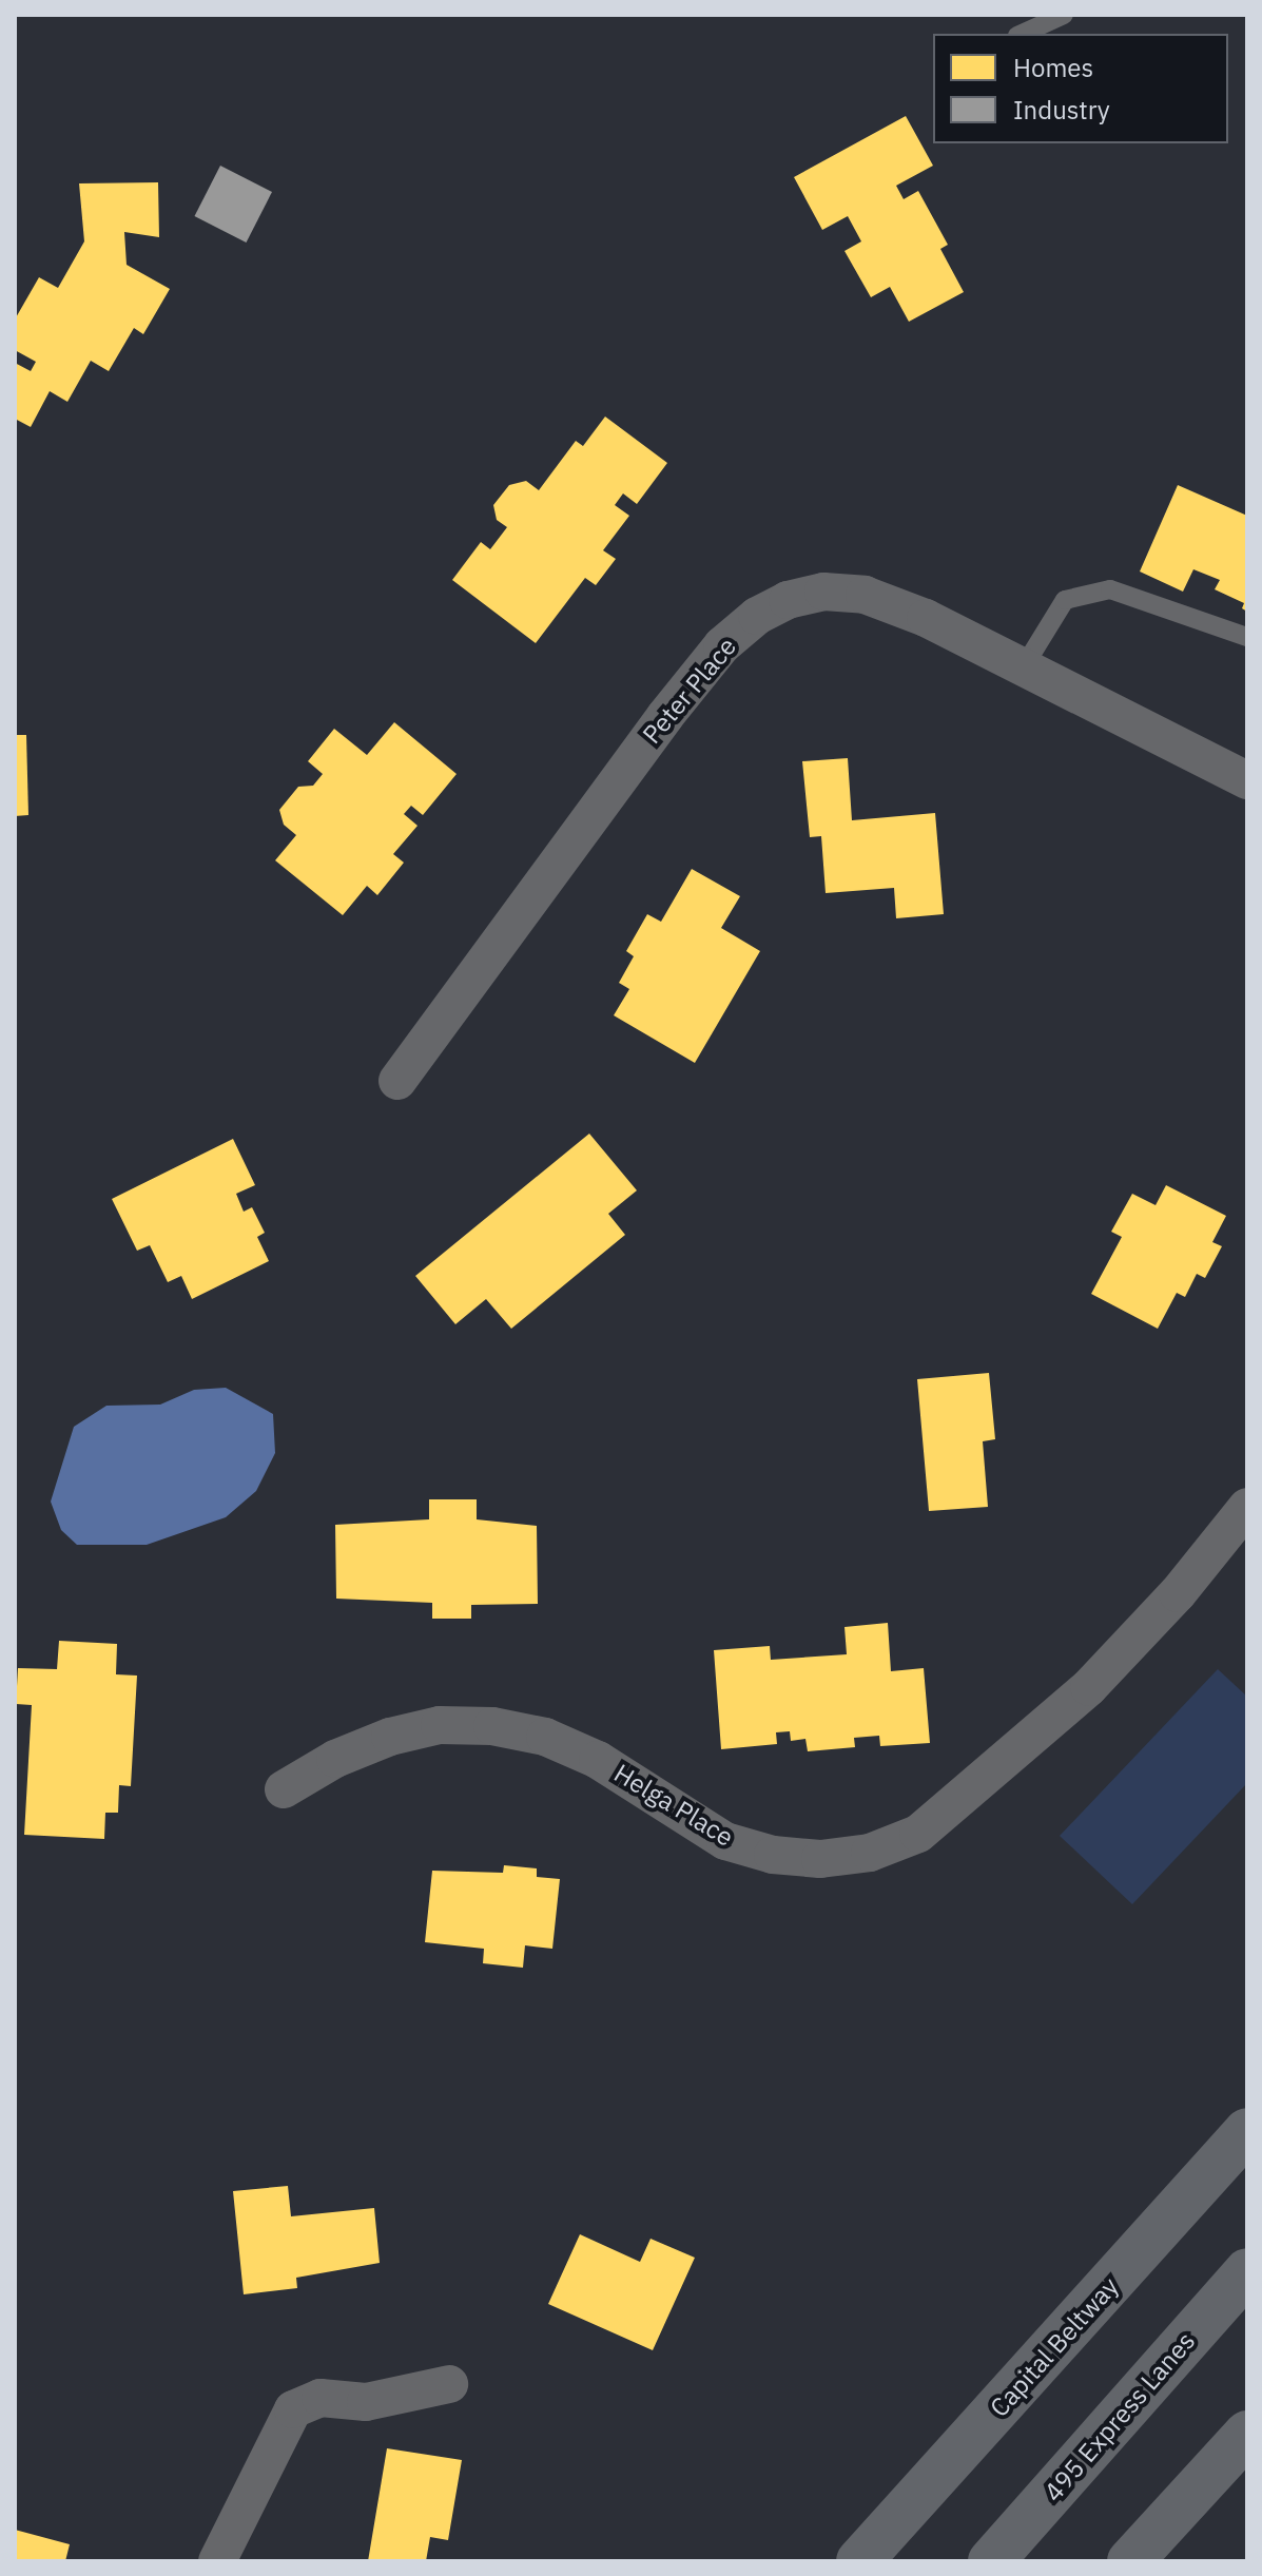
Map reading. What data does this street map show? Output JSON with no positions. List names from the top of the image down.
{
  "streets": {
    "highway": ["Capital Beltway", "495 Express Lanes"],
    "street": ["Peter Place", "Helga Place"]
  },
  "legend": ["Homes", "Industry"]
}
